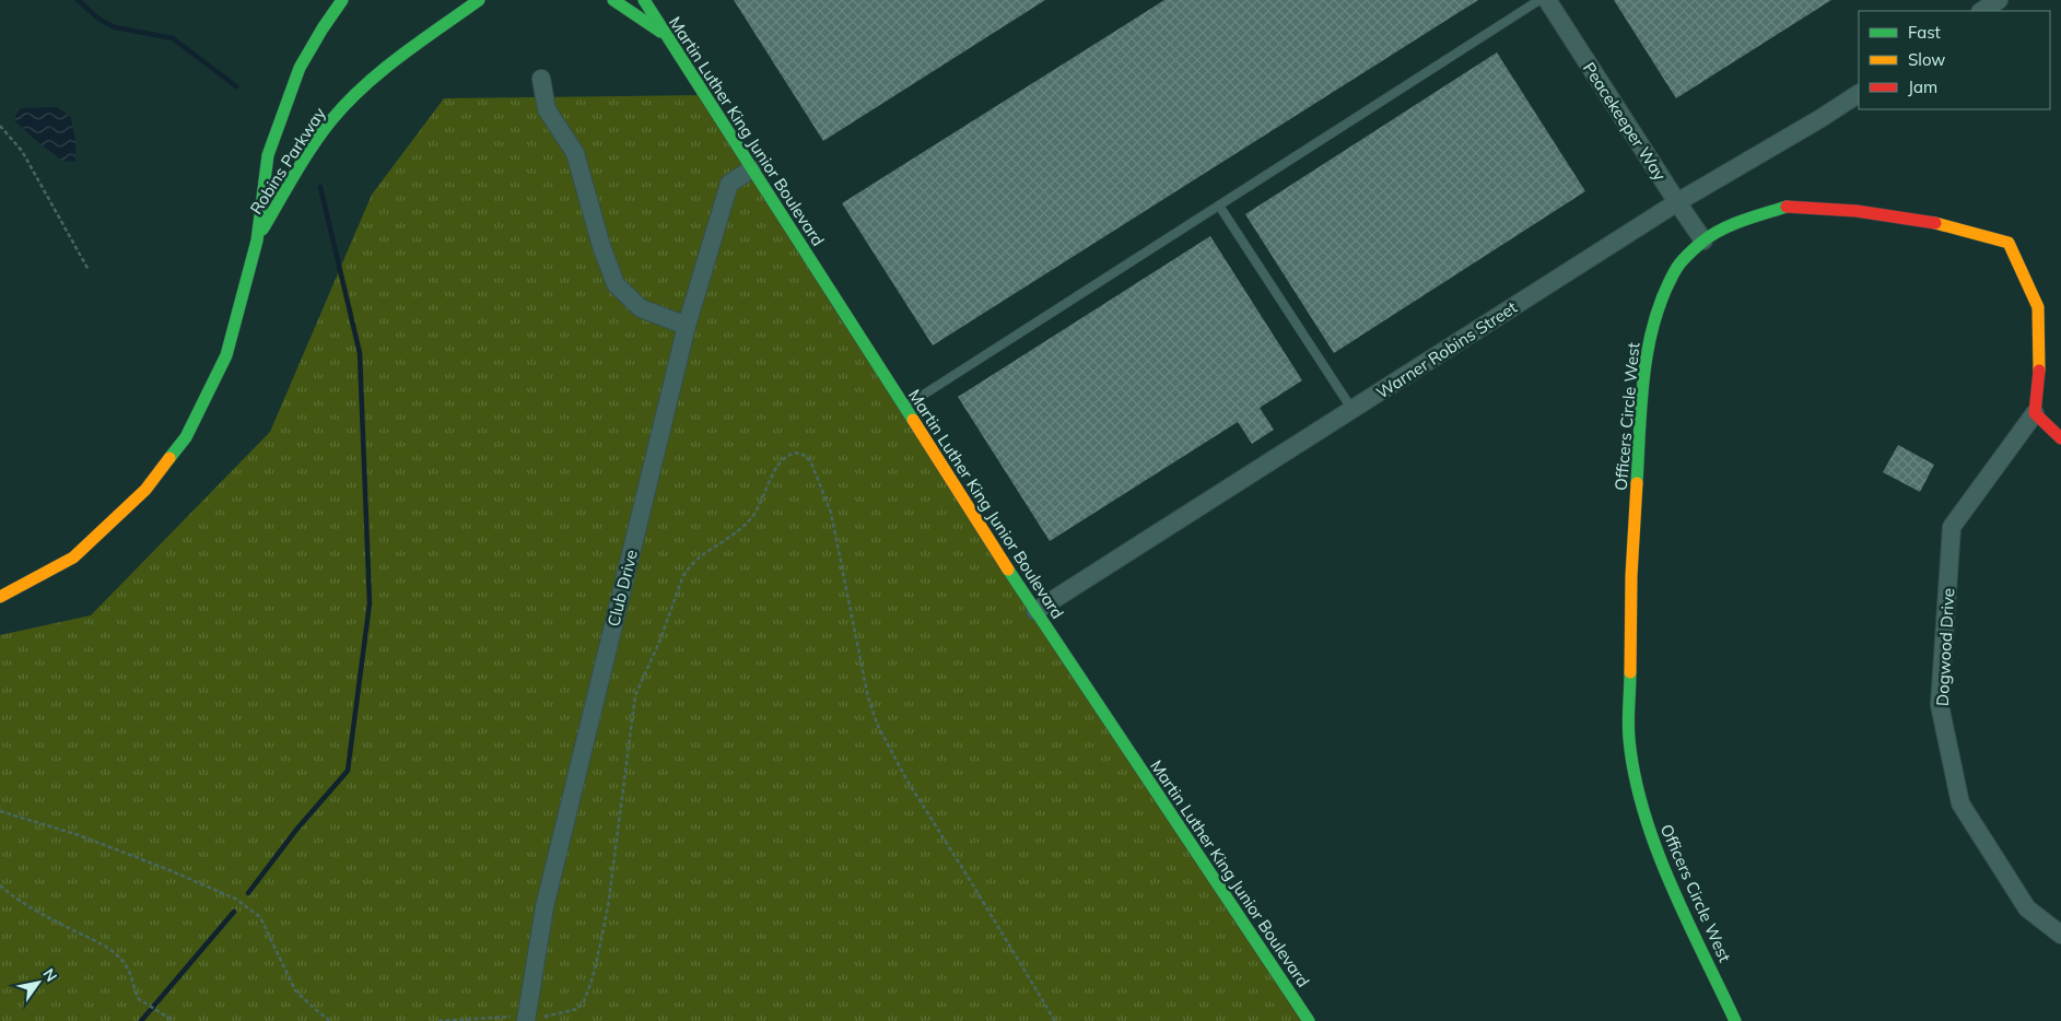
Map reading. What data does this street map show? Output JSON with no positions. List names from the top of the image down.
{
  "streets": {
    "street": [
      "Peacekeeper Way",
      "Martin Luther King Junior Boulevard",
      "Robins Parkway",
      "Warner Robins Street",
      "Officers Circle West",
      "Club Drive",
      "Dogwood Drive"
    ]
  },
  "crossings": [
    ["Peacekeeper Way", "Warner Robins Street"],
    ["Peacekeeper Way", "Officers Circle West"],
    ["Martin Luther King Junior Boulevard", "Warner Robins Street"],
    ["Martin Luther King Junior Boulevard", "Club Drive"],
    ["Officers Circle West", "Dogwood Drive"]
  ],
  "legend": ["Fast", "Slow", "Jam"],
  "north": "top right"
}
